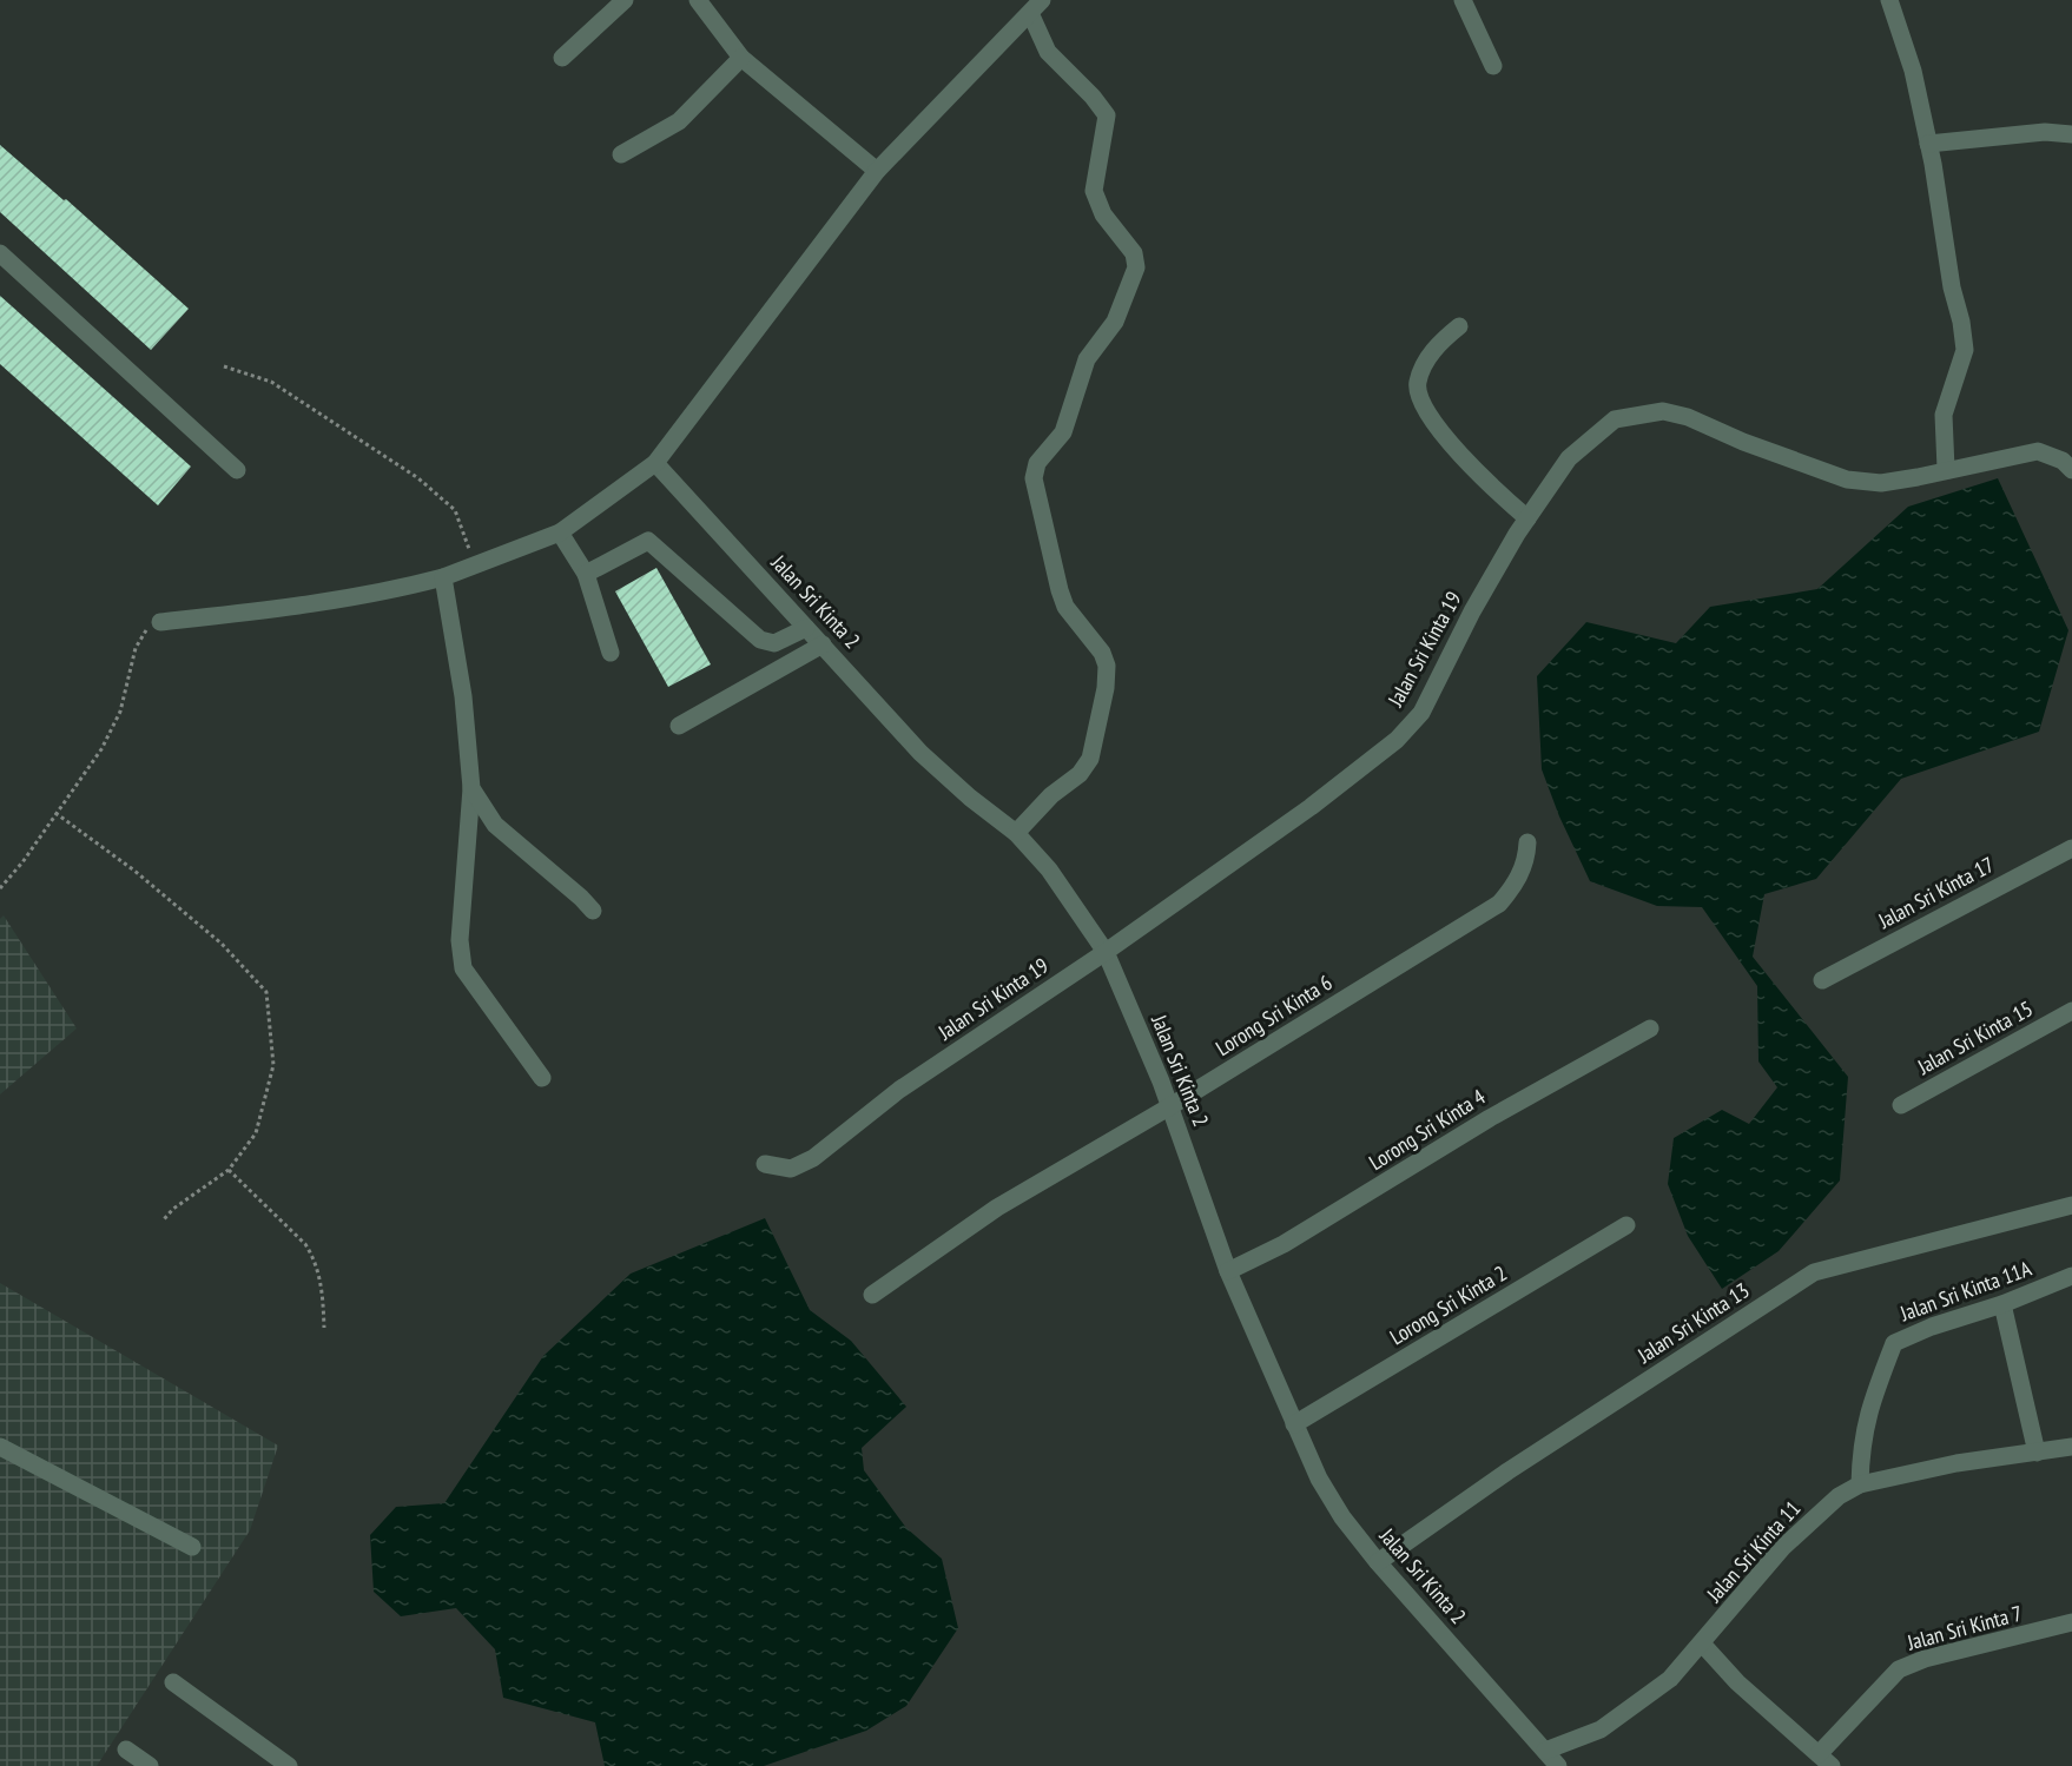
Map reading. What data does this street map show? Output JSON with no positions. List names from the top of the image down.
{
  "streets": {
    "street": [
      "Jalan Sri Kinta 2",
      "Jalan Sri Kinta 19",
      "Jalan Sri Kinta 17",
      "Lorong Sri Kinta 6",
      "Jalan Sri Kinta 15",
      "Lorong Sri Kinta 4",
      "Jalan Sri Kinta 11A",
      "Lorong Sri Kinta 2",
      "Jalan Sri Kinta 13",
      "Jalan Sri Kinta 11",
      "Jalan Sri Kinta 7"
    ]
  },
  "crossings": [
    ["Jalan Sri Kinta 2", "Jalan Sri Kinta 19"],
    ["Jalan Sri Kinta 2", "Lorong Sri Kinta 6"],
    ["Jalan Sri Kinta 2", "Lorong Sri Kinta 4"],
    ["Jalan Sri Kinta 2", "Lorong Sri Kinta 2"],
    ["Jalan Sri Kinta 2", "Jalan Sri Kinta 13"],
    ["Jalan Sri Kinta 2", "Jalan Sri Kinta 11"],
    ["Jalan Sri Kinta 11A", "Jalan Sri Kinta 11"]
  ]
}
